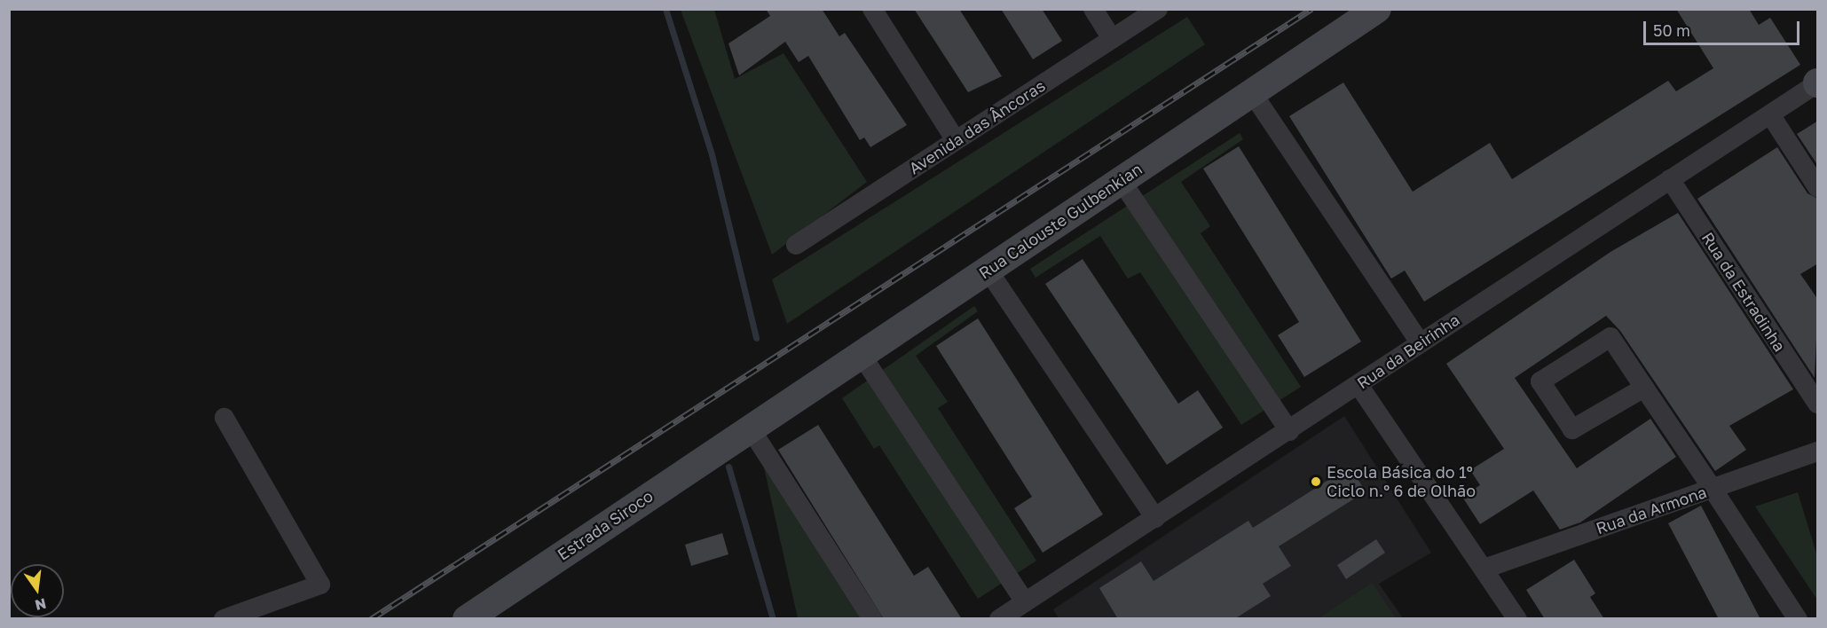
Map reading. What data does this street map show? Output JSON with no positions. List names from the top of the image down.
{
  "streets": {
    "street": [
      "Avenida das Âncoras",
      "Rua Calouste Gulbenkian",
      "Rua da Estradinha",
      "Rua da Beirinha",
      "Rua da Armona",
      "Estrada Siroco"
    ]
  },
  "crossings": [
    ["Rua Calouste Gulbenkian", "Estrada Siroco"],
    ["Rua da Estradinha", "Rua da Beirinha"]
  ],
  "places": ["Escola Básica do 1º Ciclo n.º 6 de Olhão"],
  "scale_bar": "50 m",
  "north": "bottom"
}
